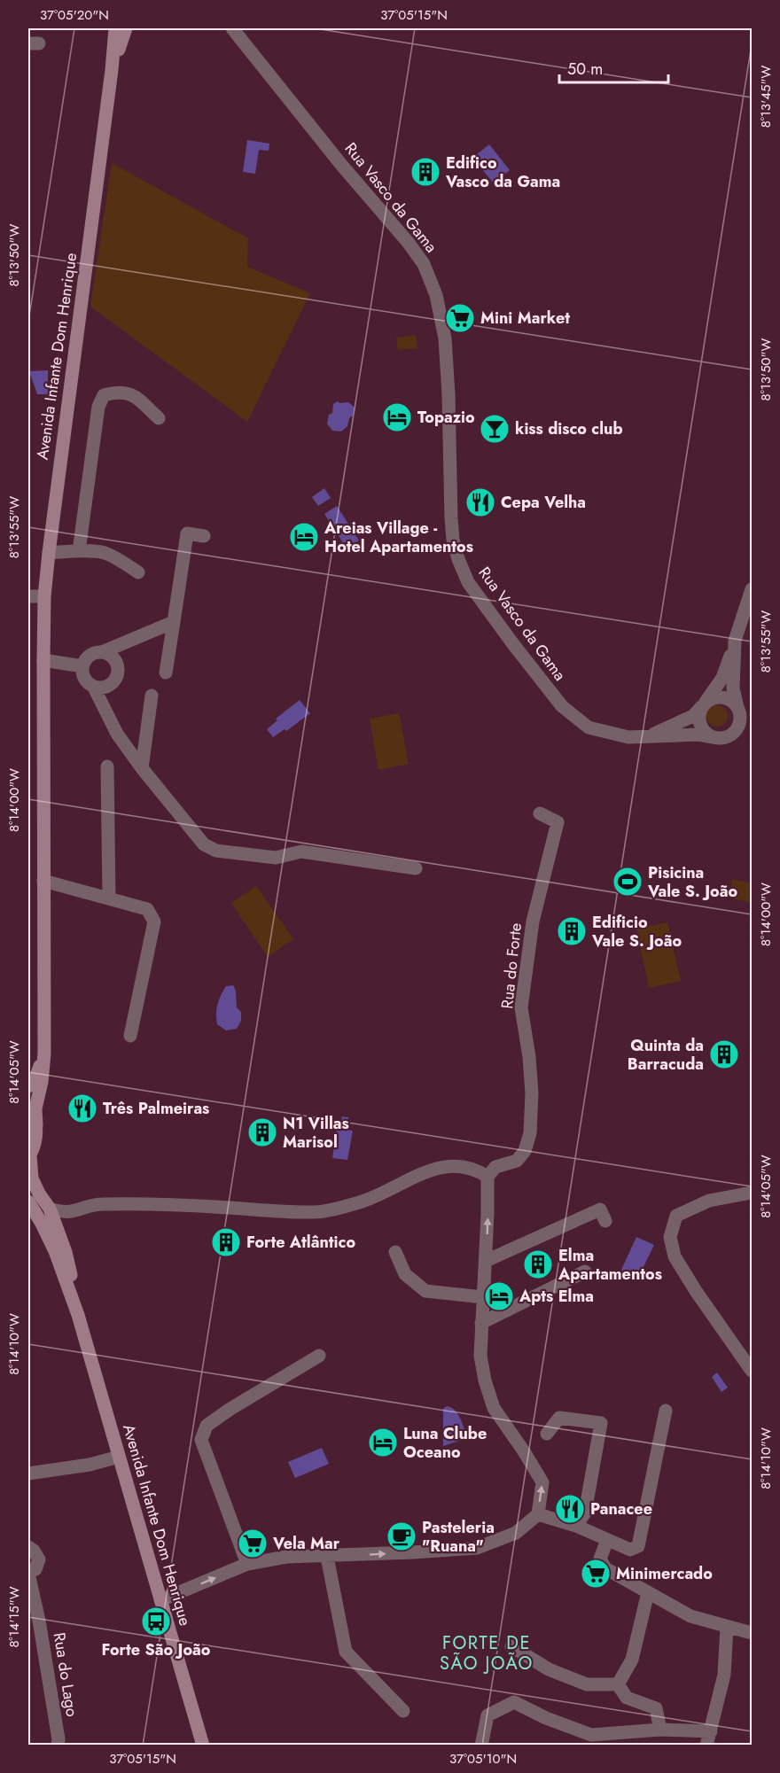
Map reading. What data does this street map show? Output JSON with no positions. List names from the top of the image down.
{
  "streets": {
    "street": [
      "Rua Vasco da Gama",
      "Avenida Infante Dom Henrique",
      "Rua do Forte",
      "Rua do Lago"
    ]
  },
  "districts": ["FORTE DE SÃO JOÃO"],
  "places": {
    "building": [
      "Edifico Vasco da Gama",
      "Edificio Vale S. João",
      "Quinta da Barracuda",
      "N1 Villas Marisol",
      "Forte Atlântico",
      "Elma Apartamentos"
    ],
    "supermarket": ["Mini Market", "Vela Mar", "Minimercado"],
    "hotel": [
      "Topazio",
      "Areias Village - Hotel Apartamentos",
      "Apts Elma",
      "Luna Clube Oceano"
    ],
    "bar": ["kiss disco club"],
    "restaurant": ["Cepa Velha", "Três Palmeiras", "Panacee"],
    "sports": ["Pisicina Vale S. João"],
    "cafe": ["Pasteleria \"Ruana\""],
    "bus stop": ["Forte São João"]
  },
  "scale_bar": "50 m",
  "coordinates": [
    "37°05'20\"N",
    "37°05'15\"N",
    "8°13'45\"W",
    "8°13'50\"W",
    "8°13'55\"W",
    "8°14'00\"W",
    "8°14'05\"W",
    "8°14'10\"W",
    "8°14'15\"W",
    "37°05'10\"N"
  ]
}
